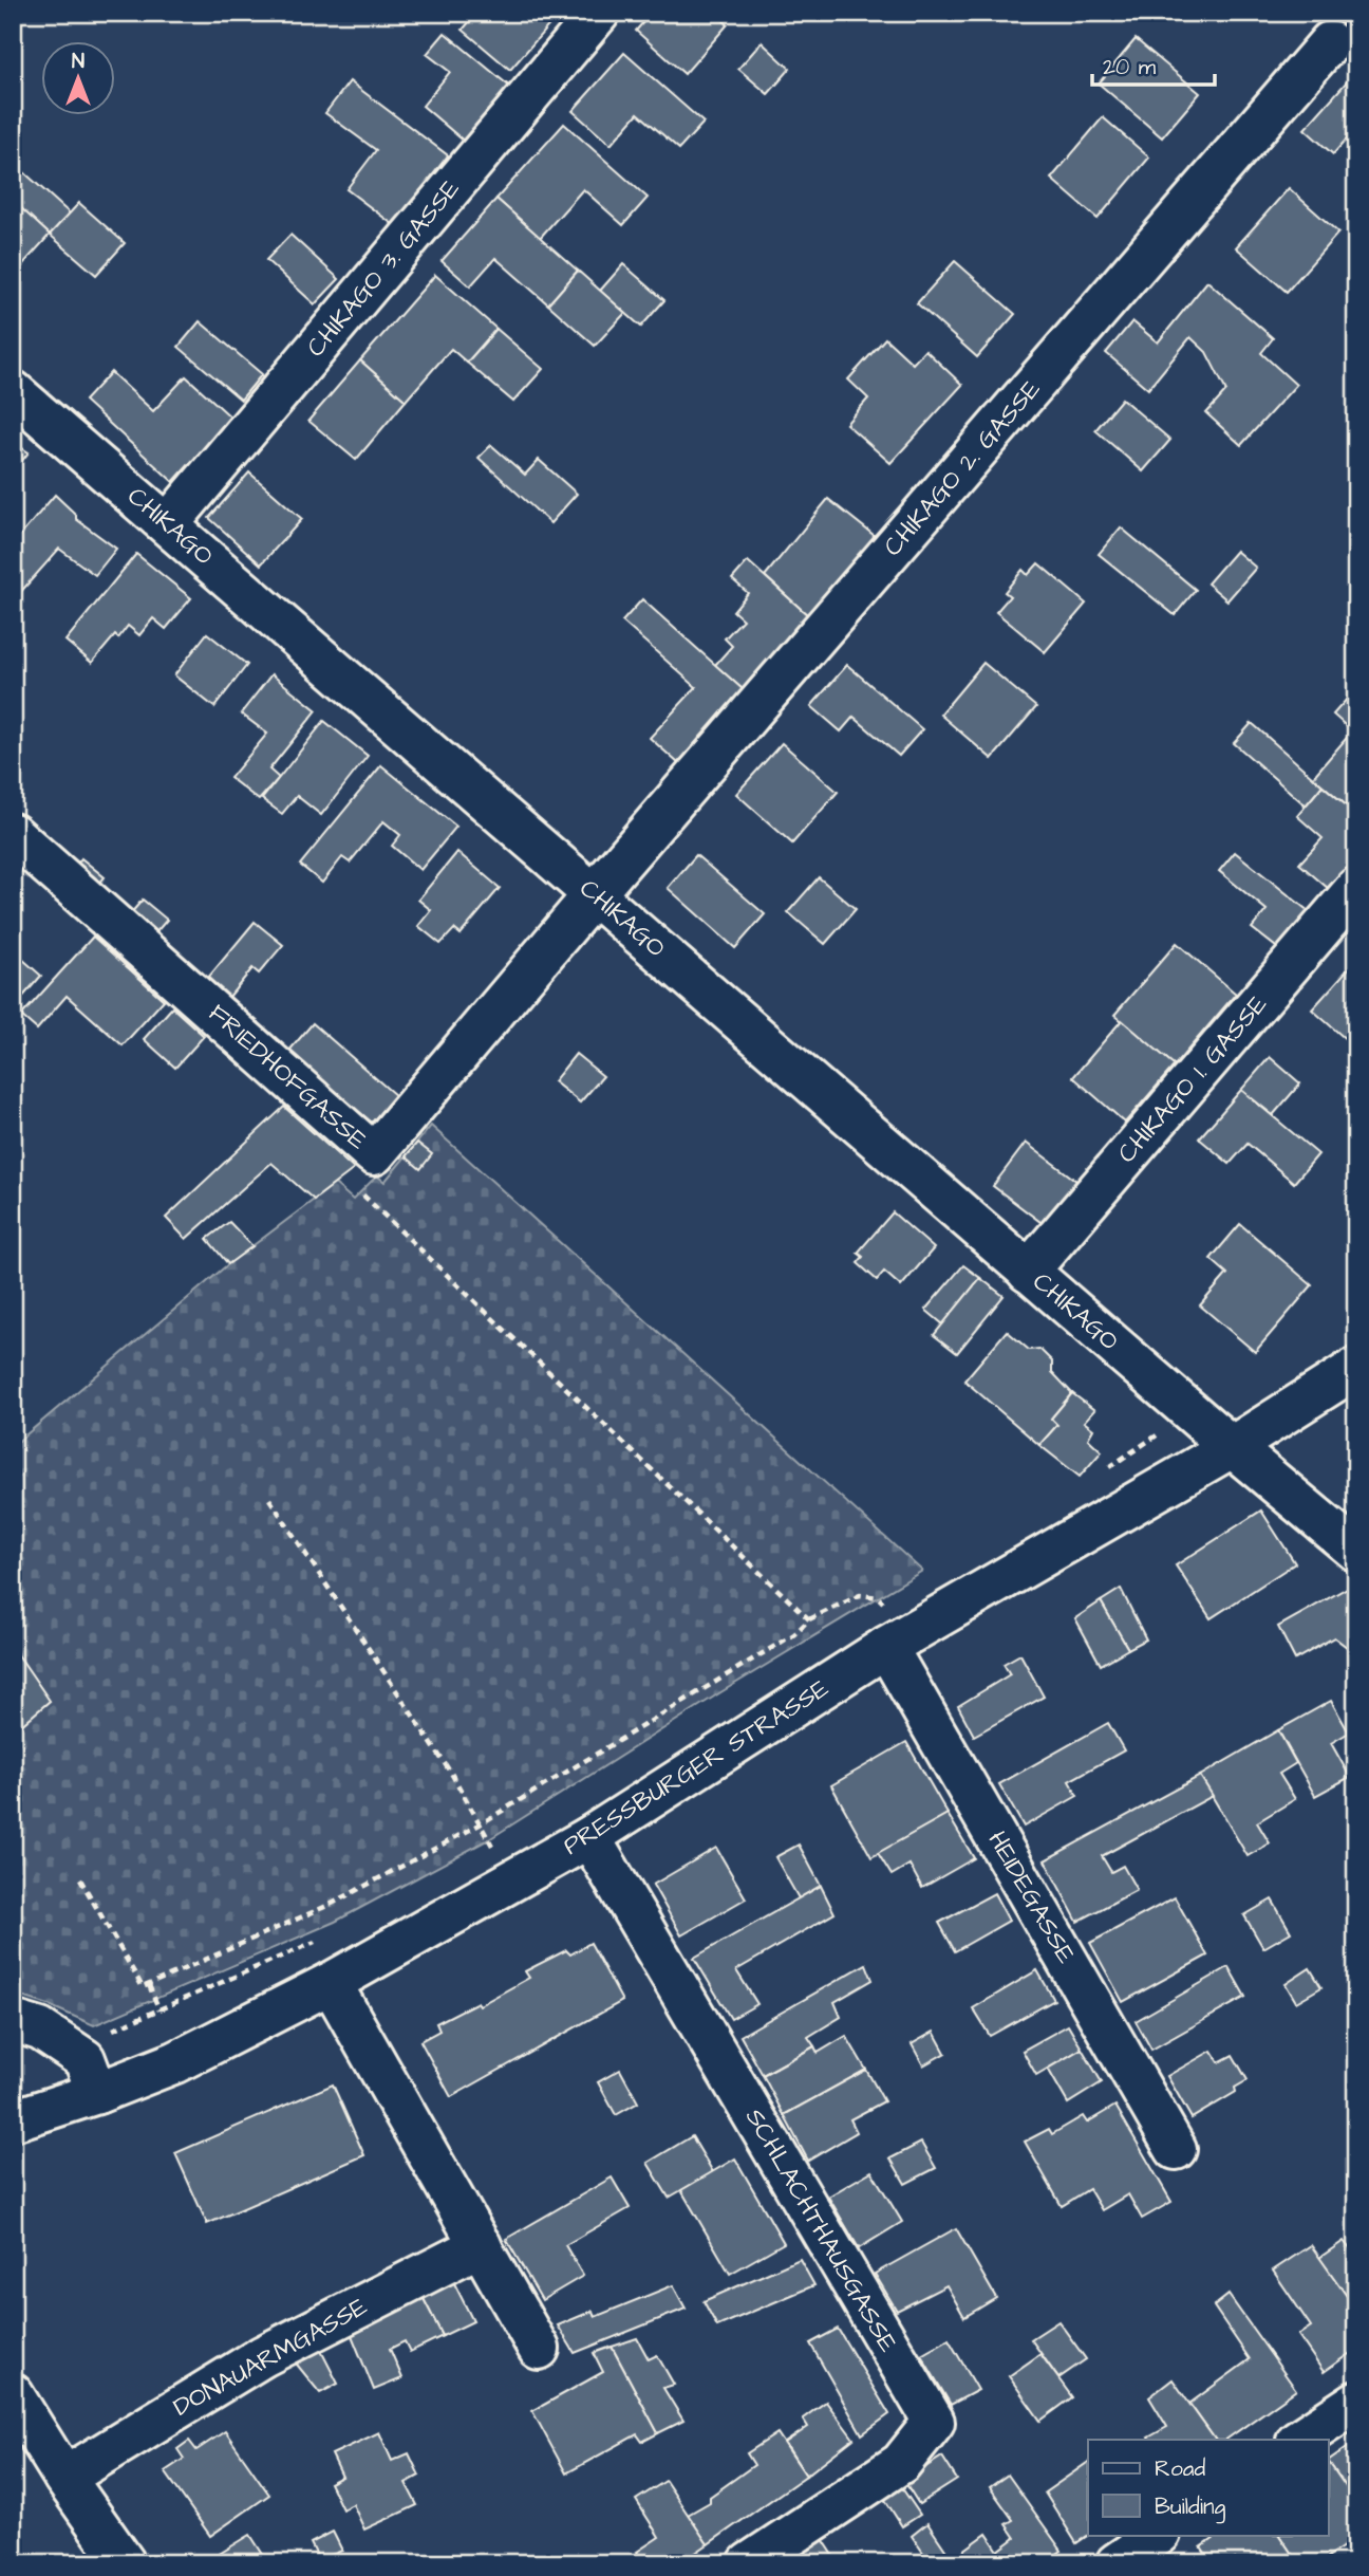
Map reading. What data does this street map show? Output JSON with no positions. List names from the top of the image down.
{
  "streets": {
    "street": [
      "CHIKAGO 3. GASSE",
      "CHIKAGO 2. GASSE",
      "CHIKAGO",
      "FRIEDHOFGASSE",
      "CHIKAGO 1. GASSE",
      "PRESSBURGER STRASSE",
      "HEIDEGASSE",
      "SCHLACHTHAUSGASSE",
      "DONAUARMGASSE"
    ]
  },
  "crossings": [
    ["CHIKAGO 3. GASSE", "CHIKAGO"],
    ["CHIKAGO 2. GASSE", "CHIKAGO"],
    ["CHIKAGO 2. GASSE", "FRIEDHOFGASSE"],
    ["CHIKAGO", "FRIEDHOFGASSE"],
    ["CHIKAGO", "CHIKAGO 1. GASSE"],
    ["CHIKAGO", "PRESSBURGER STRASSE"],
    ["PRESSBURGER STRASSE", "HEIDEGASSE"],
    ["PRESSBURGER STRASSE", "SCHLACHTHAUSGASSE"]
  ],
  "legend": ["Road", "Building"],
  "scale_bar": "20 m",
  "north": "top"
}
